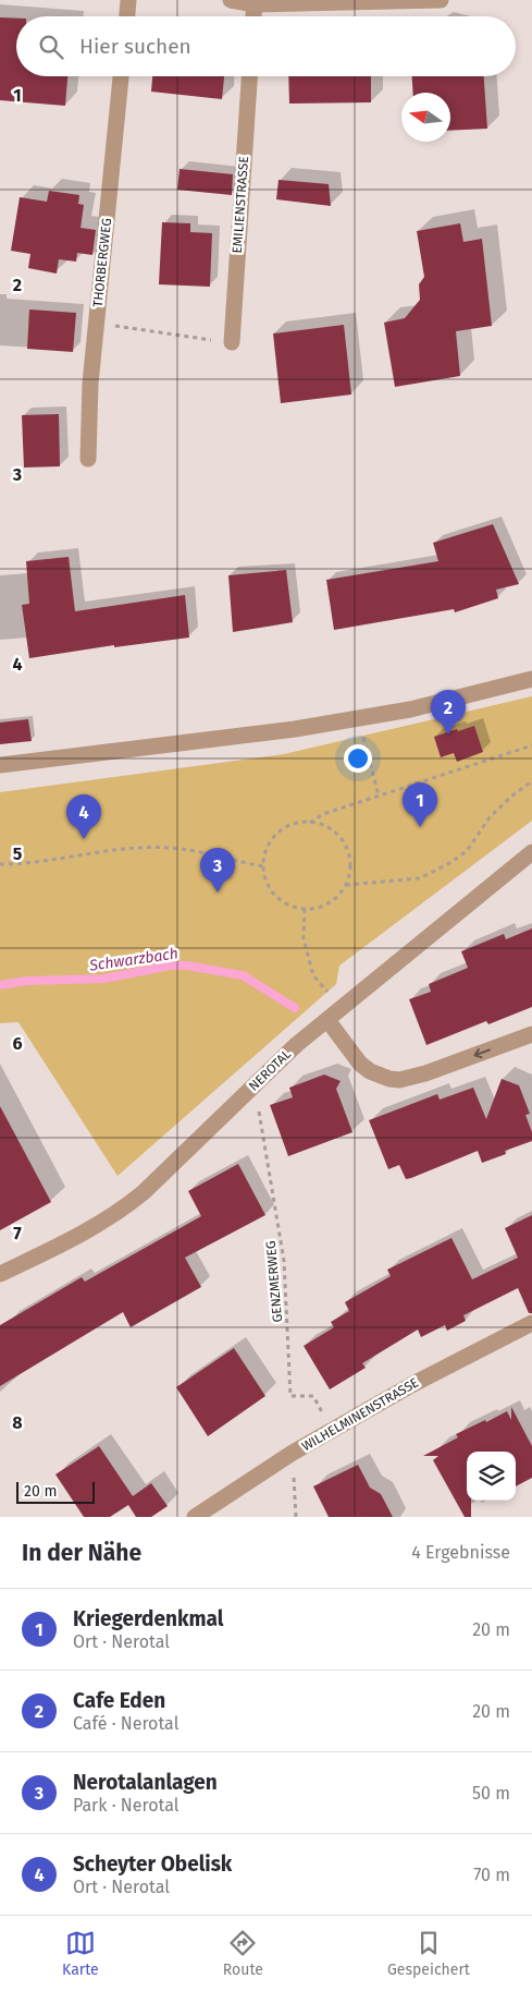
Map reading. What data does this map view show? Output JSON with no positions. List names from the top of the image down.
{
  "streets": {
    "street": [
      "EMILIENSTRASSE",
      "THORBERGWEG",
      "NEROTAL",
      "WILHELMINENSTRASSE"
    ],
    "path": ["GENZMERWEG"]
  },
  "crossings": [
    ["GENZMERWEG", "WILHELMINENSTRASSE"]
  ],
  "water": ["Schwarzbach"],
  "scale_bar": "20 m",
  "north": "left",
  "page": {
    "search": "Hier suchen",
    "pins": [
      "2",
      "1",
      "4",
      "3"
    ],
    "scale": "20 m",
    "heading": ["In der Nähe", "4 Ergebnisse"],
    "list": [
      {
        "mark": "1",
        "name": "Kriegerdenkmal",
        "note": "Ort · Nerotal",
        "value": "20 m"
      },
      {
        "mark": "2",
        "name": "Cafe Eden",
        "note": "Café · Nerotal",
        "value": "20 m"
      },
      {
        "mark": "3",
        "name": "Nerotalanlagen",
        "note": "Park · Nerotal",
        "value": "50 m"
      },
      {
        "mark": "4",
        "name": "Scheyter Obelisk",
        "note": "Ort · Nerotal",
        "value": "70 m"
      }
    ],
    "nav": ["Karte", "Route", "Gespeichert"]
  },
  "grid": {
    "rows": [
      "1",
      "2",
      "3",
      "4",
      "5",
      "6",
      "7",
      "8"
    ]
  }
}
